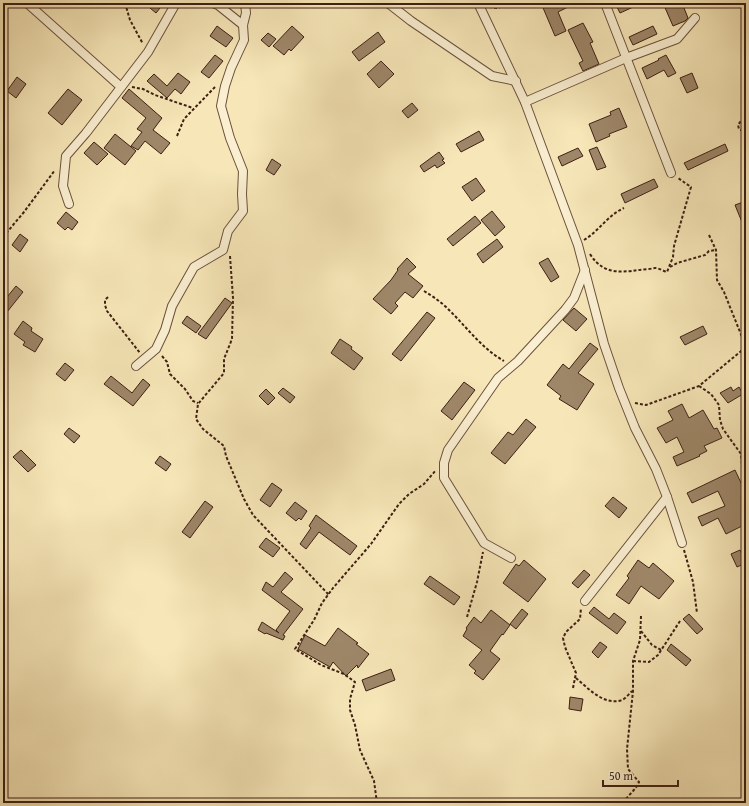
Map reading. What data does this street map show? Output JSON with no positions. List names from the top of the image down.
{
  "scale_bar": "50 m"
}
